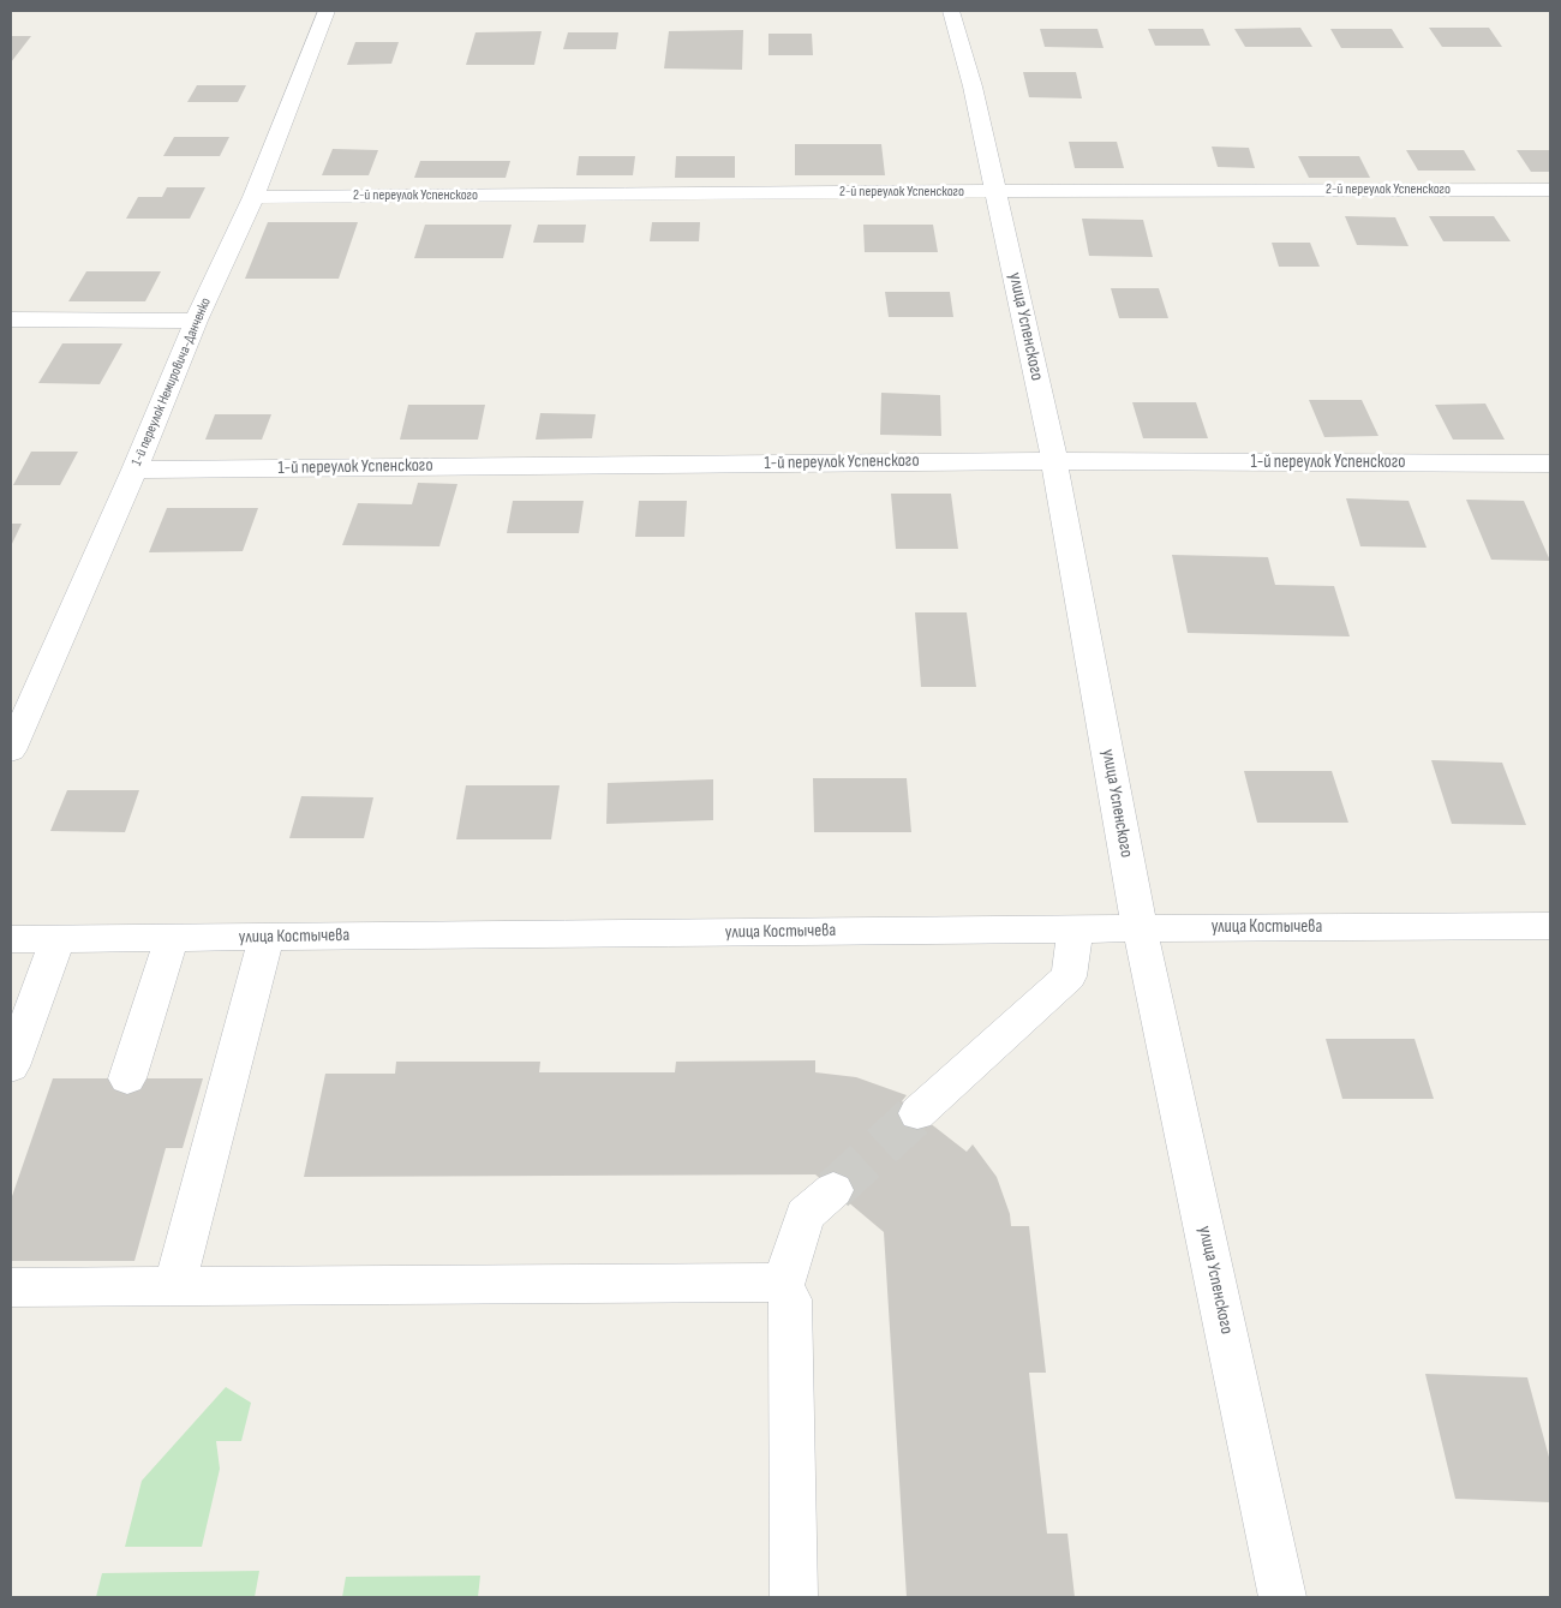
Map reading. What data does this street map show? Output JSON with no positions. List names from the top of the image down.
{
  "streets": {
    "street": [
      "2-й переулок Успенского",
      "улица Успенского",
      "1-й переулок Немировича-Данченко",
      "1-й переулок Успенского",
      "улица Костычева"
    ]
  },
  "crossings": [
    ["2-й переулок Успенского", "улица Успенского"],
    ["2-й переулок Успенского", "1-й переулок Немировича-Данченко"],
    ["улица Успенского", "1-й переулок Успенского"],
    ["улица Успенского", "улица Костычева"],
    ["1-й переулок Немировича-Данченко", "1-й переулок Успенского"]
  ]
}
